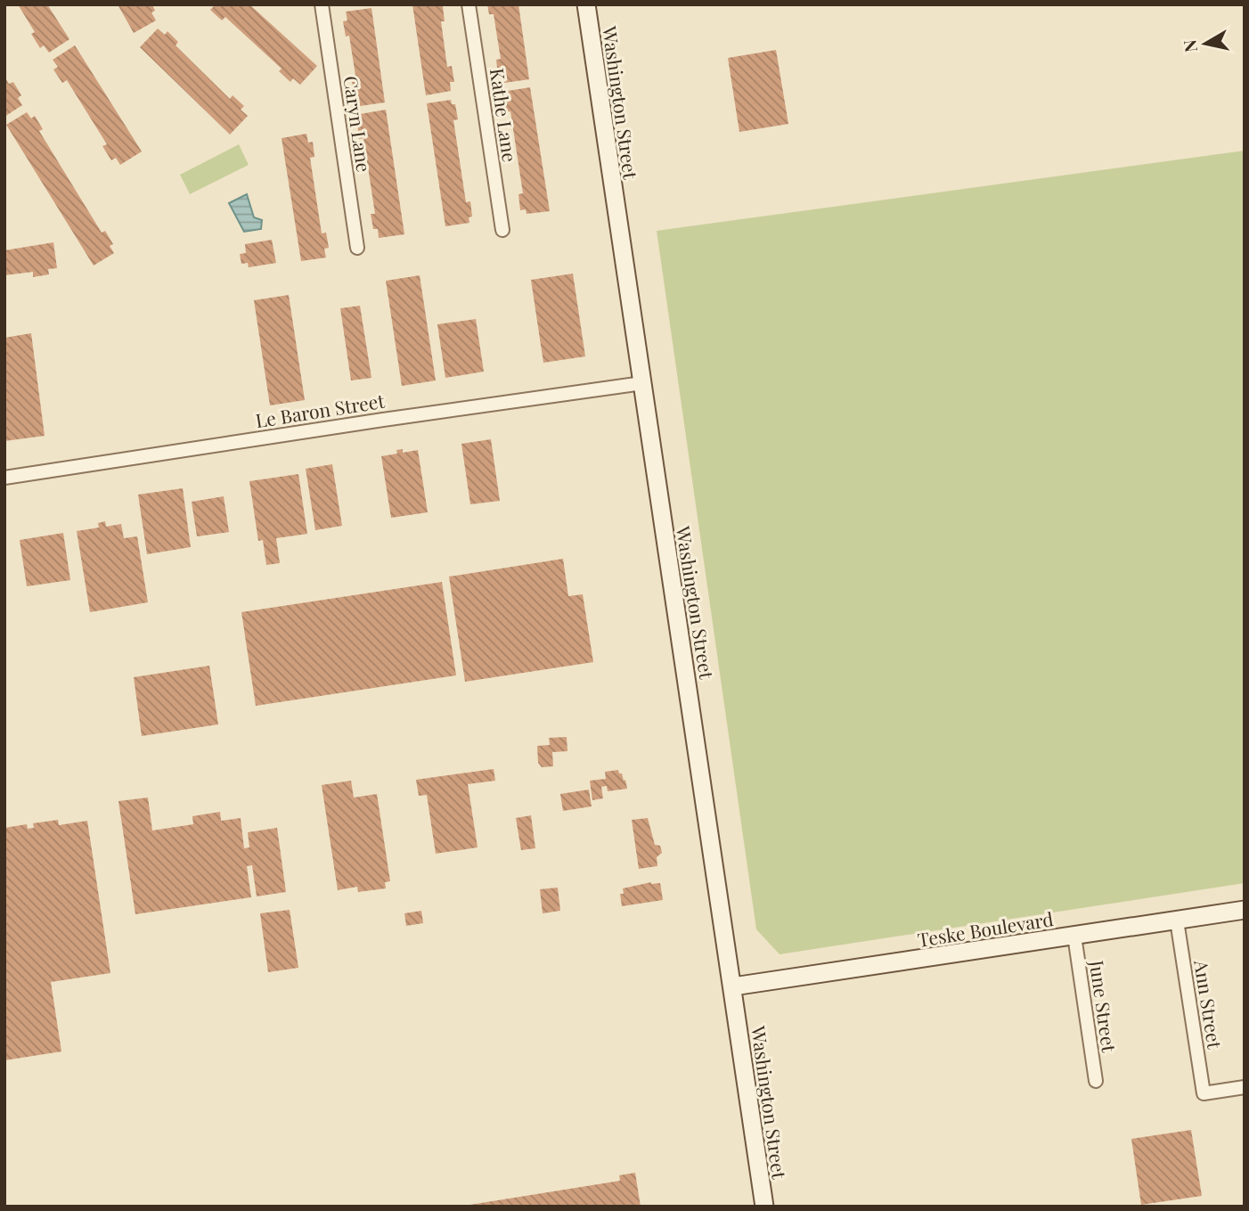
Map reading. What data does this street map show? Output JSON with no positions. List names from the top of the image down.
{
  "streets": {
    "main road": ["Washington Street", "Teske Boulevard"],
    "street": [
      "Kathe Lane",
      "Caryn Lane",
      "Le Baron Street",
      "Ann Street",
      "June Street"
    ]
  },
  "crossings": [
    ["Washington Street", "Le Baron Street"],
    ["Washington Street", "Teske Boulevard"],
    ["Teske Boulevard", "Ann Street"],
    ["Teske Boulevard", "June Street"]
  ],
  "north": "left"
}
